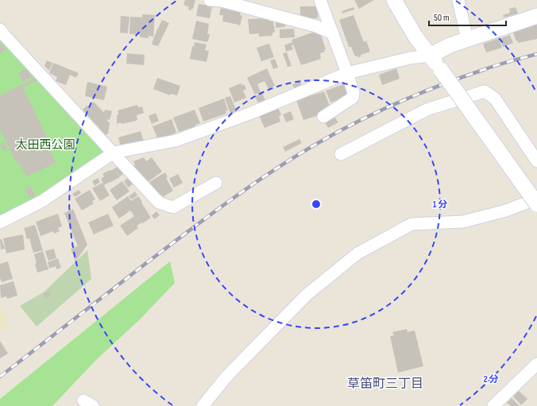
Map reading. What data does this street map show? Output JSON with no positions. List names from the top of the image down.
{
  "districts": ["草笛町三丁目"],
  "parks": ["太田西公園"],
  "scale_bar": "50 m",
  "rings": ["1 分", "2 分"]
}
